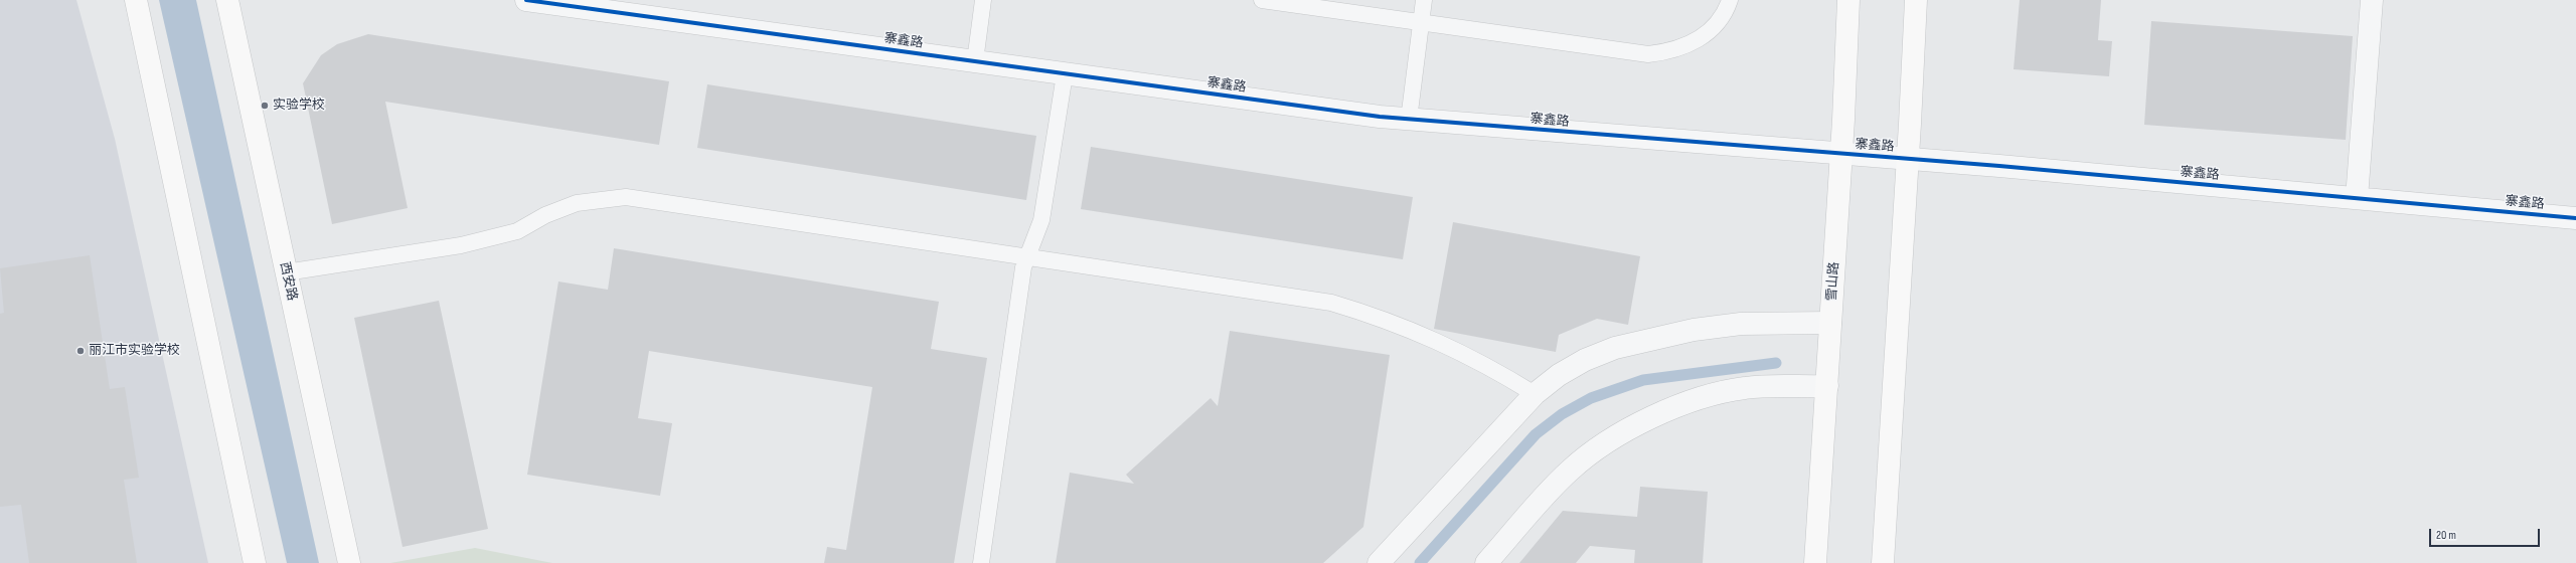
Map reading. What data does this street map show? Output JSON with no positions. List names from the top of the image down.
{
  "streets": {
    "street": ["寨鑫路", "西安路", "雪山路"]
  },
  "crossings": [
    ["寨鑫路", "雪山路"]
  ],
  "places": ["实验学校", "丽江市实验学校"],
  "scale_bar": "20 m"
}
